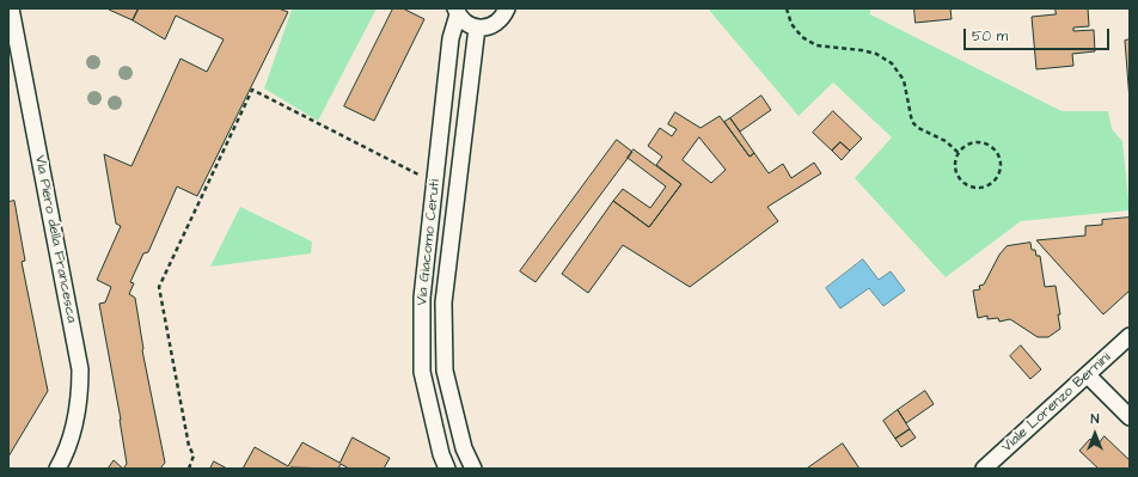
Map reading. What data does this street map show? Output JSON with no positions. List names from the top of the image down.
{
  "streets": {
    "street": ["Via Piero della Francesca", "Via Giacomo Ceruti", "Viale Lorenzo Bernini"]
  },
  "scale_bar": "50 m",
  "north": "top"
}
